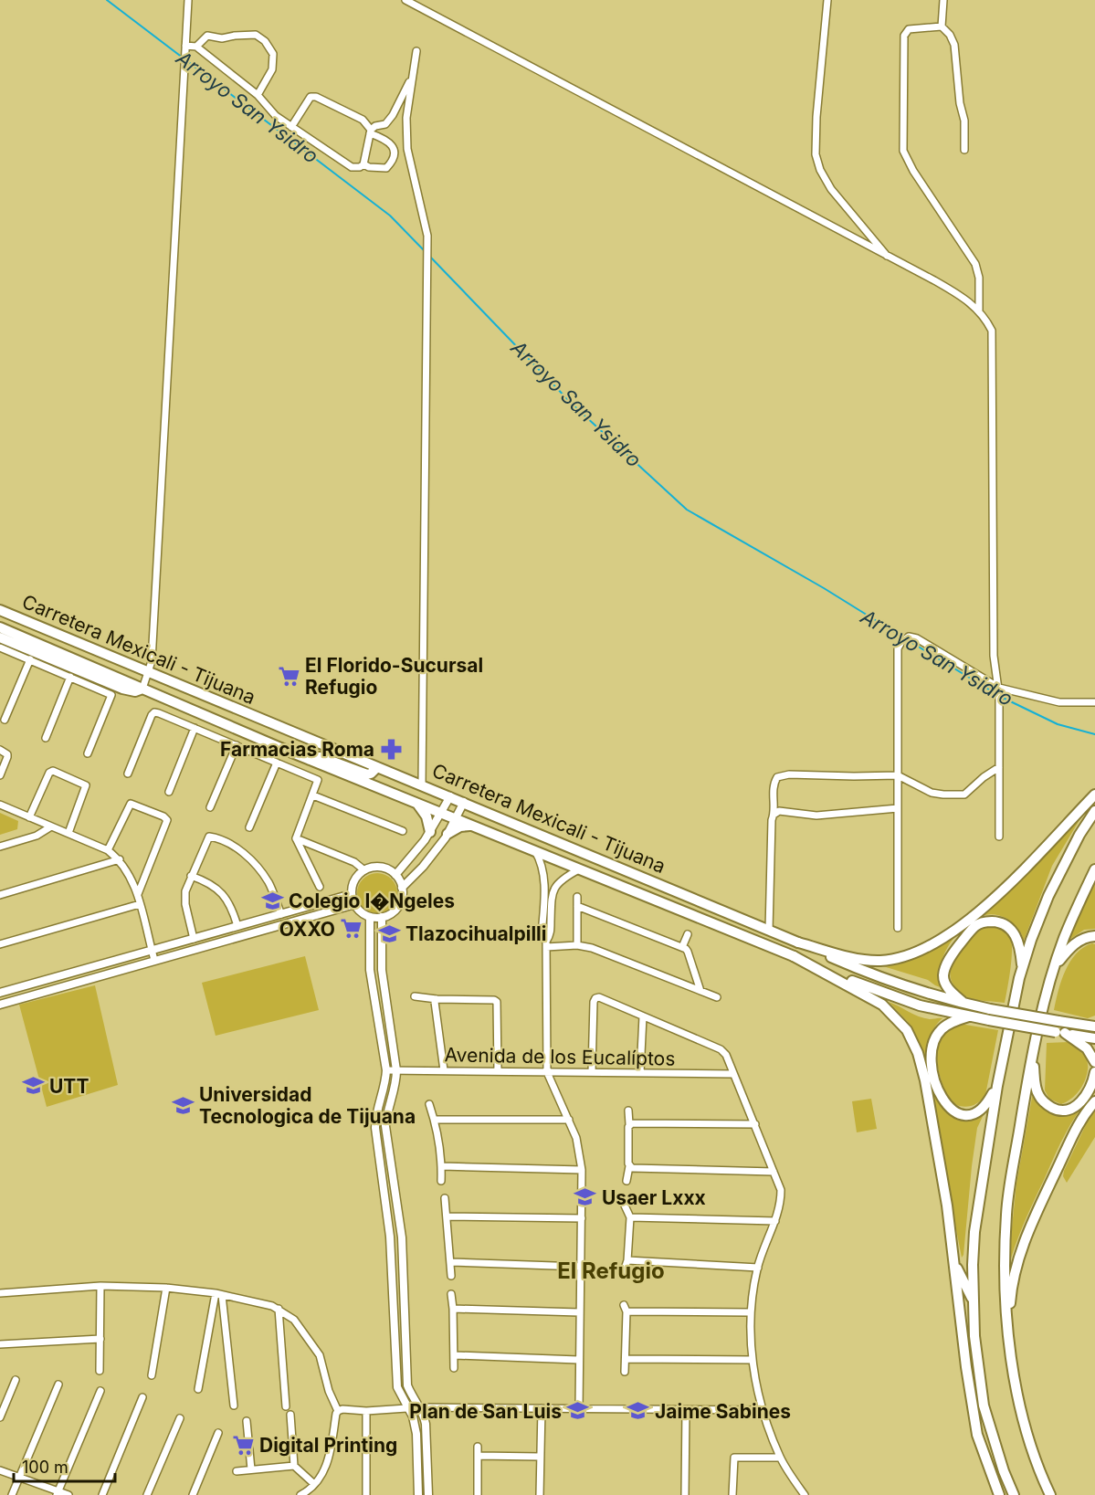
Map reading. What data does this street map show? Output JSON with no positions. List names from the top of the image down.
{
  "streets": {
    "main road": ["Carretera Mexicali - Tijuana"],
    "street": ["Avenida de los Eucalíptos"]
  },
  "districts": ["El Refugio"],
  "water": ["Arroyo San Ysidro"],
  "places": {
    "supermarket": ["El Florido-Sucursal Refugio", "OXXO", "Digital Printing"],
    "pharmacy": ["Farmacias Roma"],
    "school or university": [
      "Colegio I�Ngeles",
      "Tlazocihualpilli",
      "UTT",
      "Universidad Tecnologica de Tijuana",
      "Usaer Lxxx",
      "Plan de San Luis",
      "Jaime Sabines"
    ]
  },
  "scale_bar": "100 m"
}
